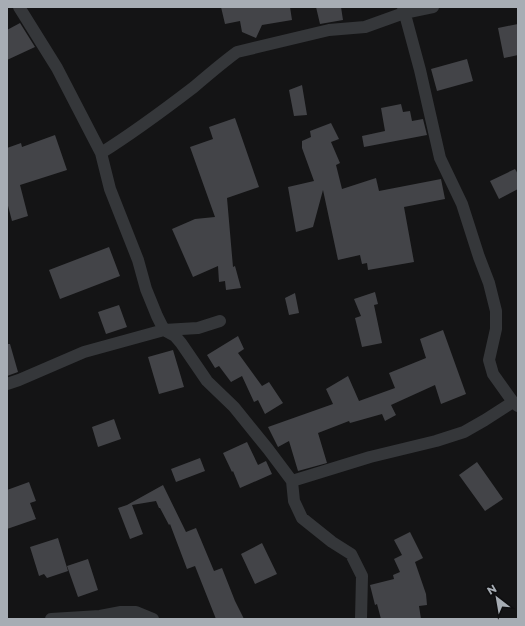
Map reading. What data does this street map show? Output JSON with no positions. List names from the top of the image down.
{
  "north": "top left"
}
